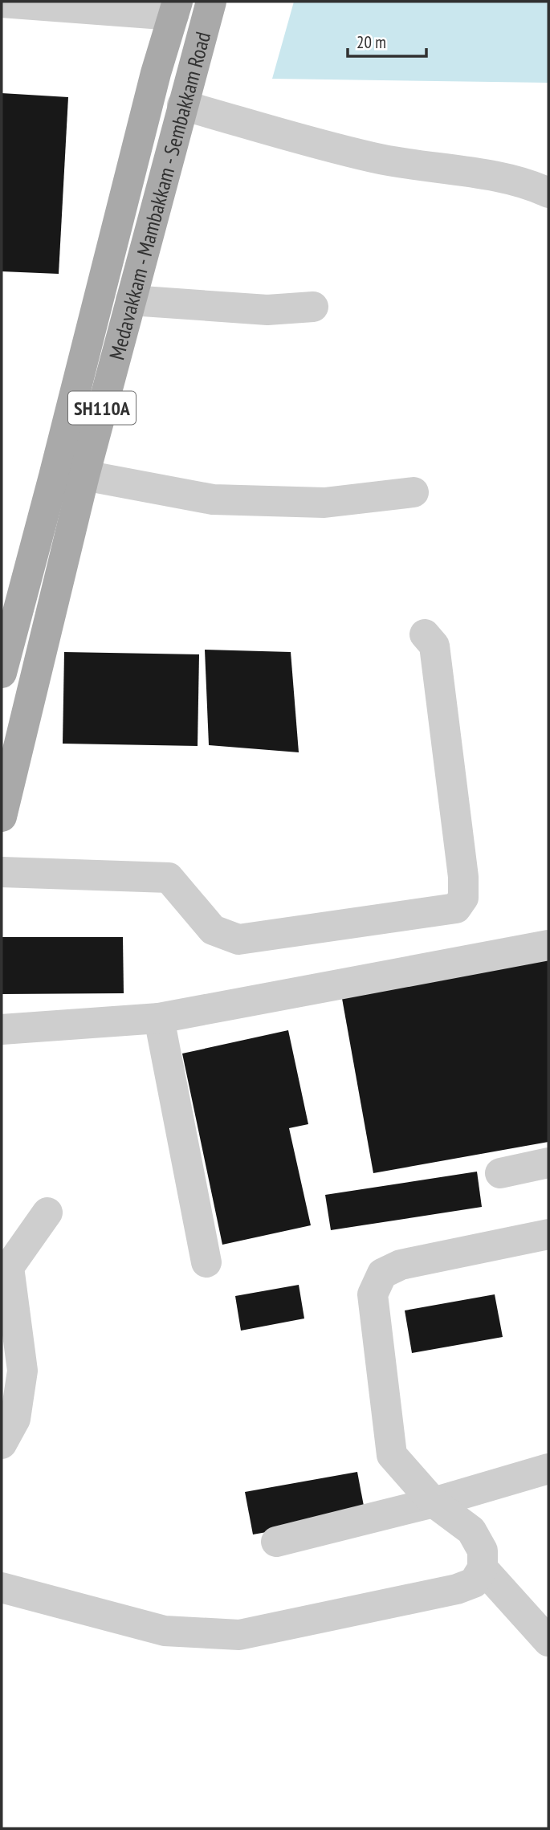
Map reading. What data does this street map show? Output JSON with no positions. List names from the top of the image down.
{
  "streets": {
    "main road": ["Medavakkam - Mambakkam - Sembakkam Road", "SH110A"]
  },
  "scale_bar": "20 m"
}
